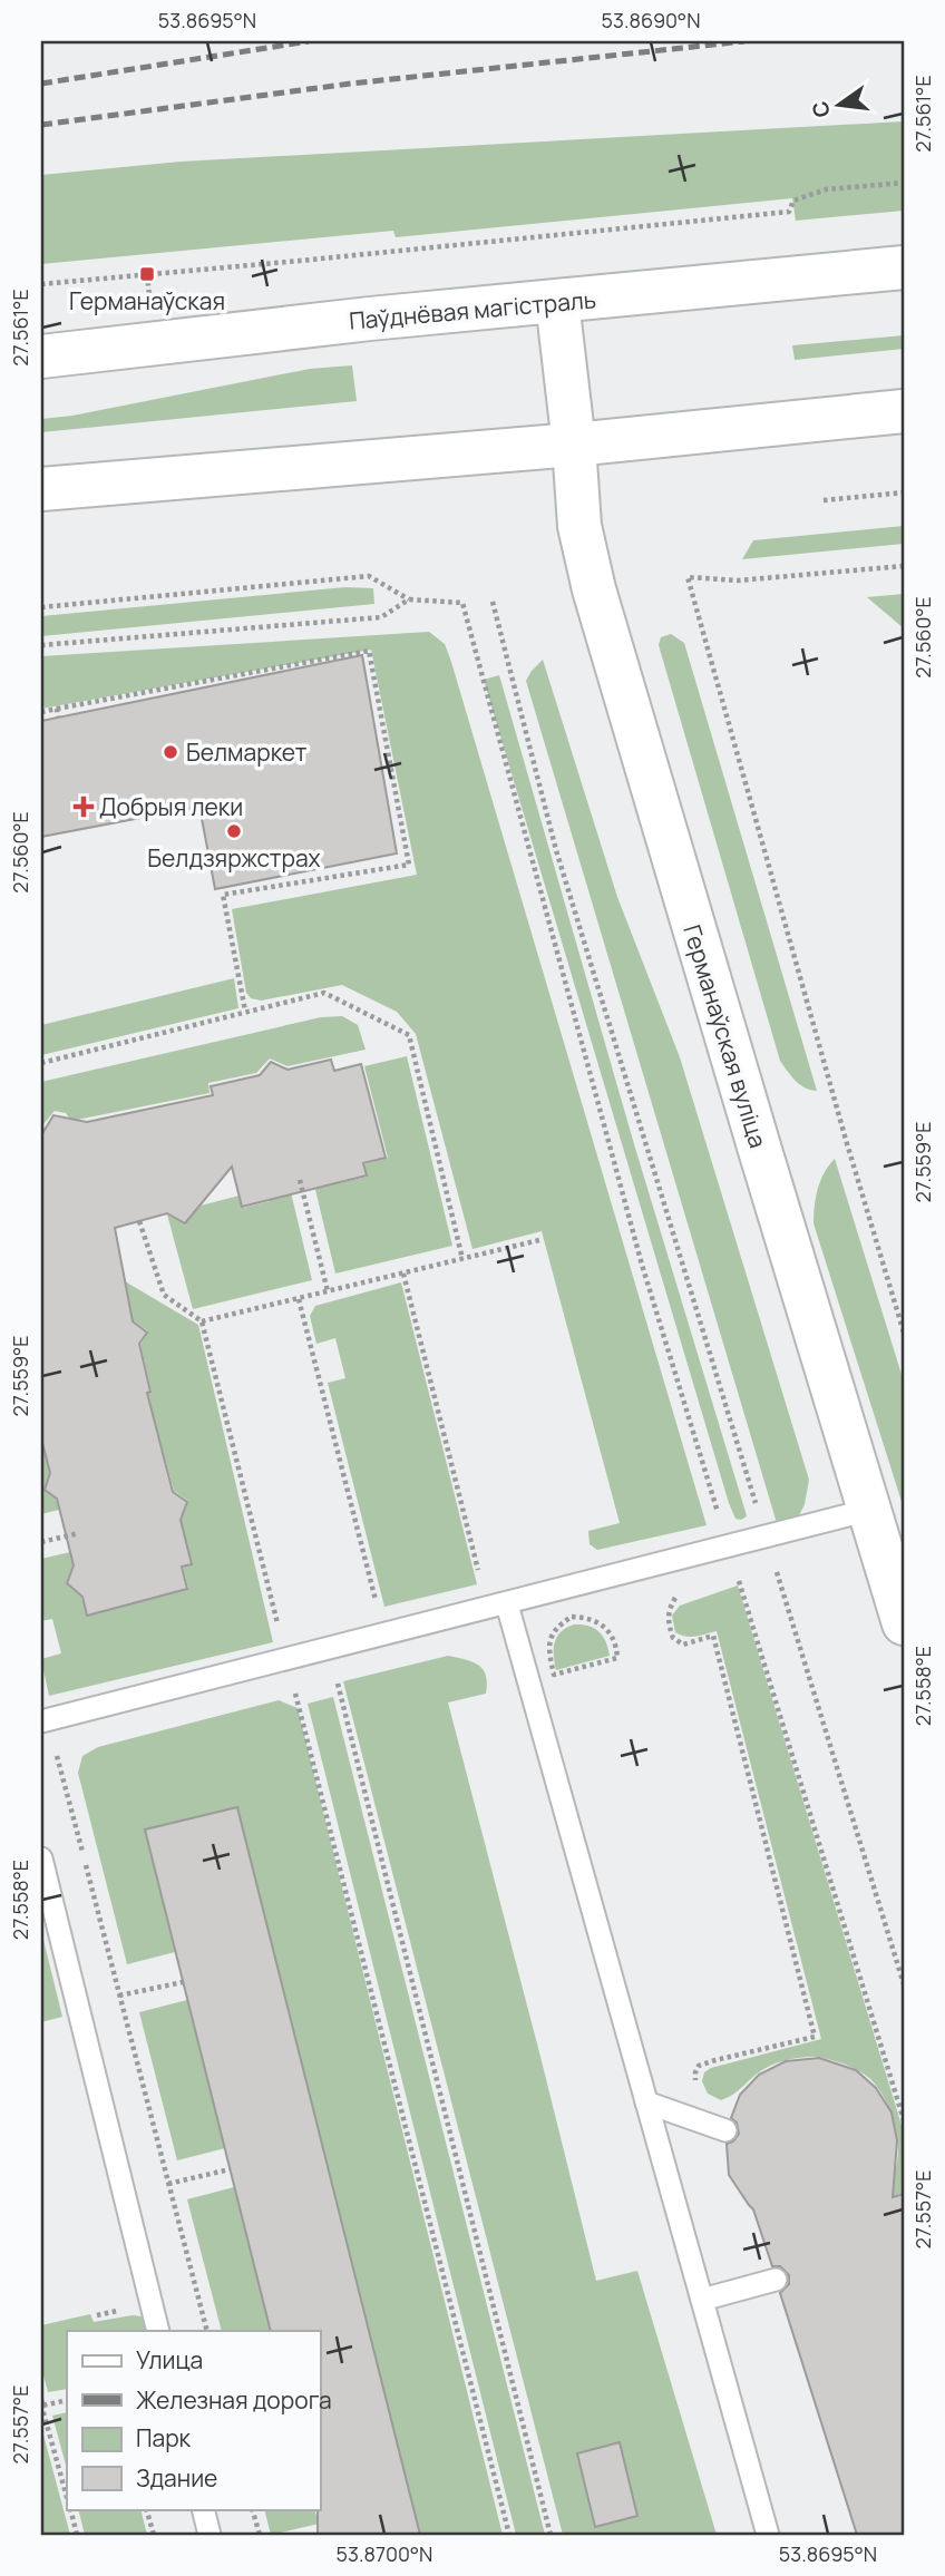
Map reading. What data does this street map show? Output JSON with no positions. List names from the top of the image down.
{
  "streets": {
    "main road": ["Паўднёвая магістраль", "Германаўская вуліца"]
  },
  "crossings": [
    ["Паўднёвая магістраль", "Германаўская вуліца"]
  ],
  "places": {
    "transit": ["Германаўская"],
    "other": ["Белмаркет", "Белдзяржстрах"],
    "health": ["Добрыя леки"]
  },
  "legend": [
    "Улица",
    "Железная дорога",
    "Парк",
    "Здание"
  ],
  "north": "left",
  "coordinates": [
    "53.8695°N",
    "53.8690°N",
    "27.561°E",
    "27.560°E",
    "27.559°E",
    "27.558°E",
    "27.557°E",
    "53.8700°N"
  ]
}
